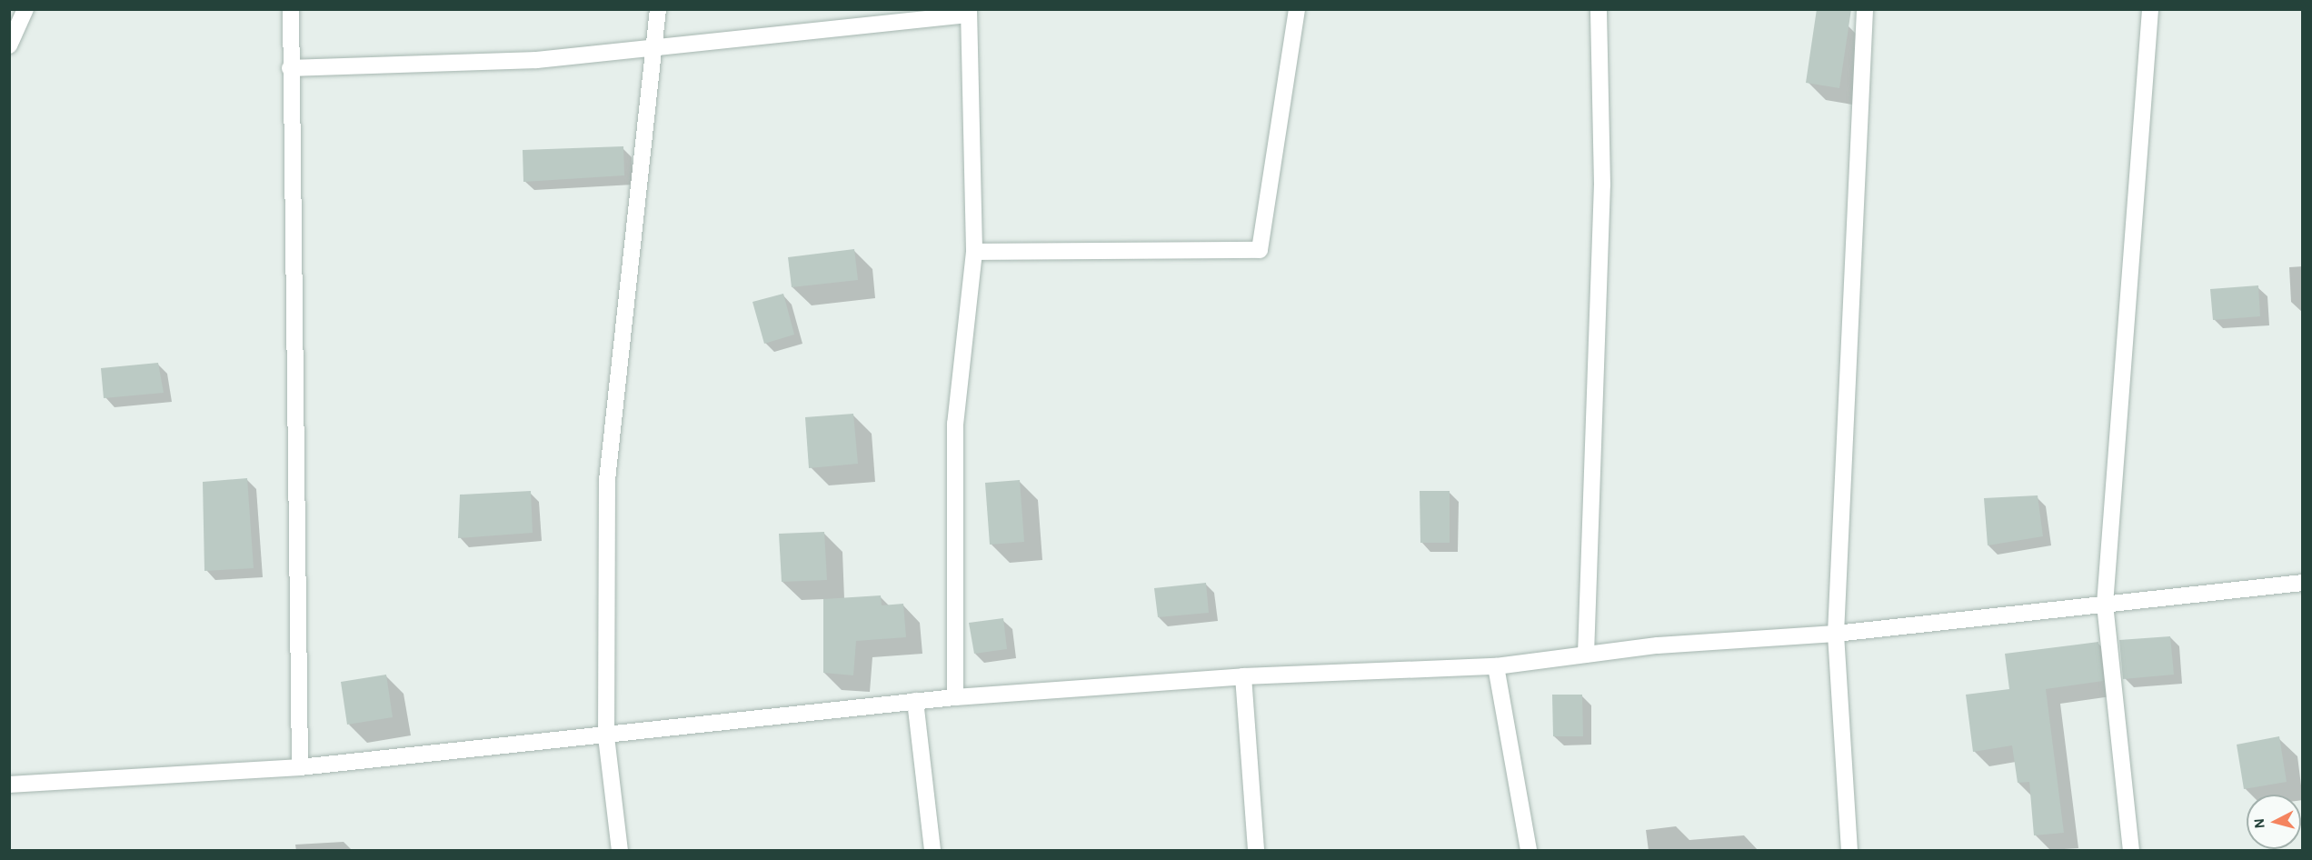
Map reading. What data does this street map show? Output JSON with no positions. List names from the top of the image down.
{
  "north": "left"
}
